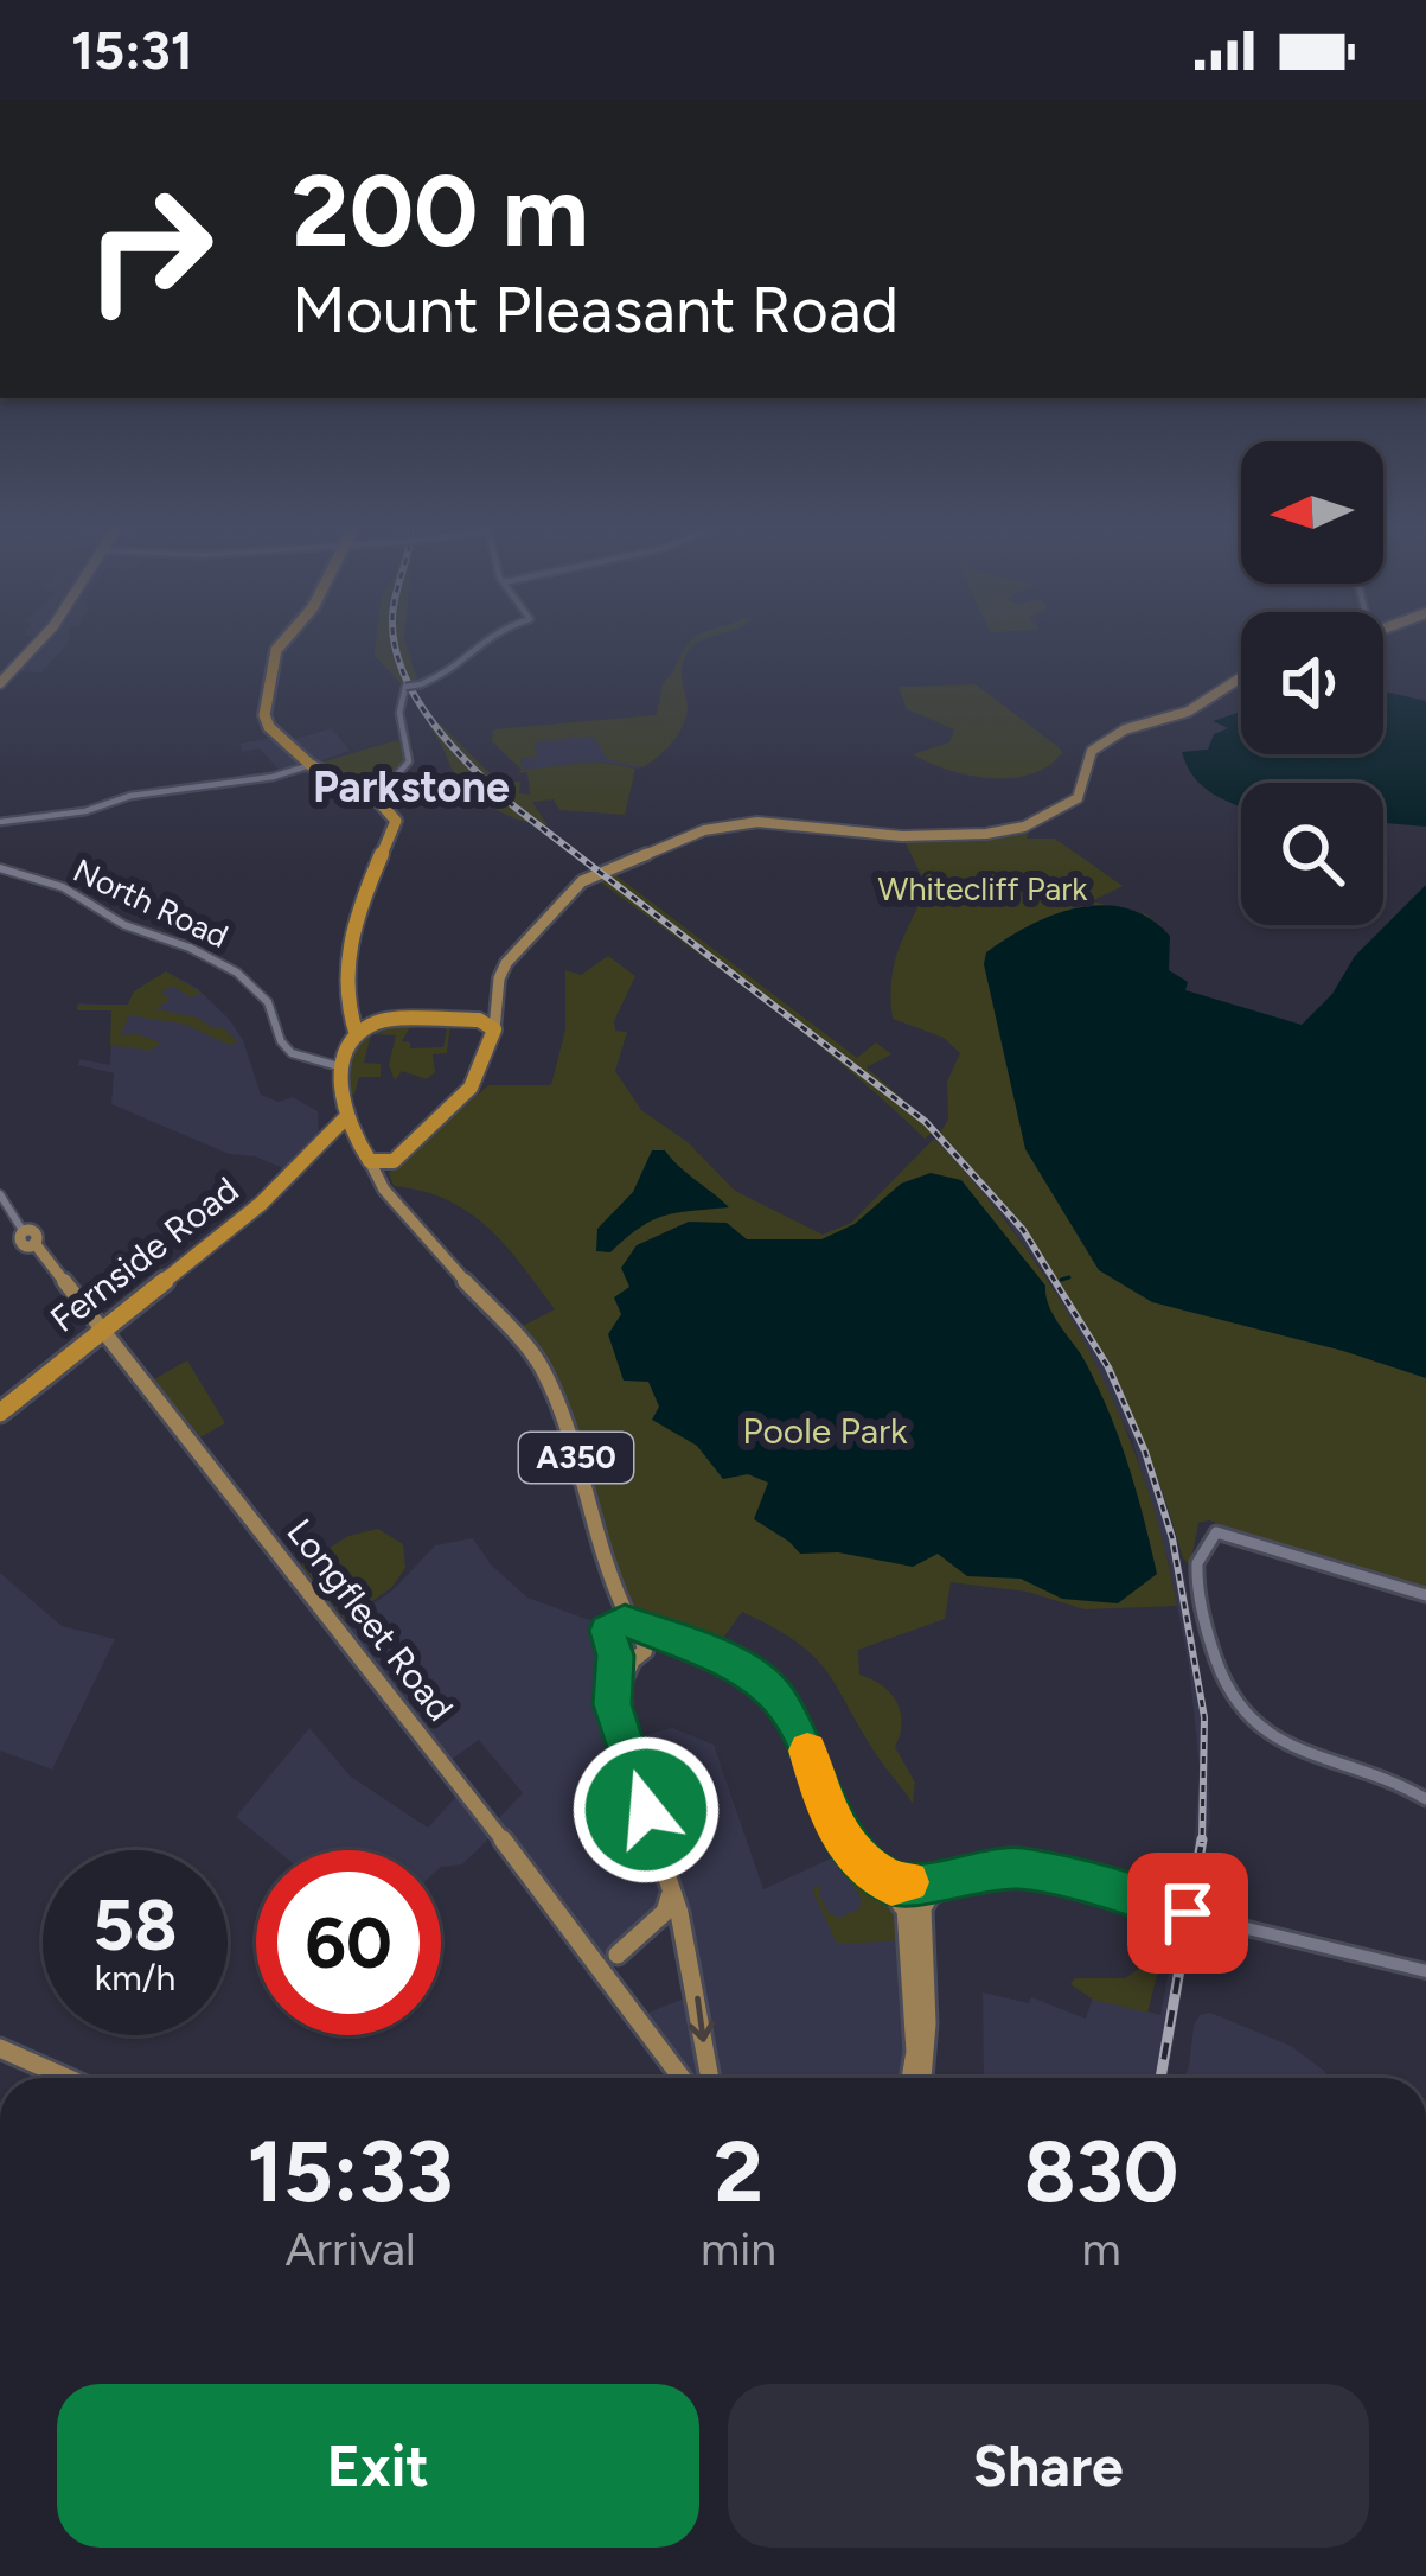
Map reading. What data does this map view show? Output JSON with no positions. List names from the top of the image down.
{
  "streets": {
    "highway": ["Fernside Road"],
    "main road": ["A350", "Longfleet Road"],
    "street": ["North Road"]
  },
  "crossings": [
    ["Fernside Road", "Longfleet Road"]
  ],
  "districts": ["Parkstone"],
  "parks": ["Whitecliff Park", "Poole Park"],
  "north": "left",
  "page": {
    "status": "15:31",
    "turn": ["200 m", "Mount Pleasant Road"],
    "speed": "58 km/h",
    "limit": "60",
    "eta": [
      "15:33",
      "Arrival",
      "2",
      "min",
      "830",
      "m"
    ],
    "buttons": ["Exit", "Share"]
  }
}
